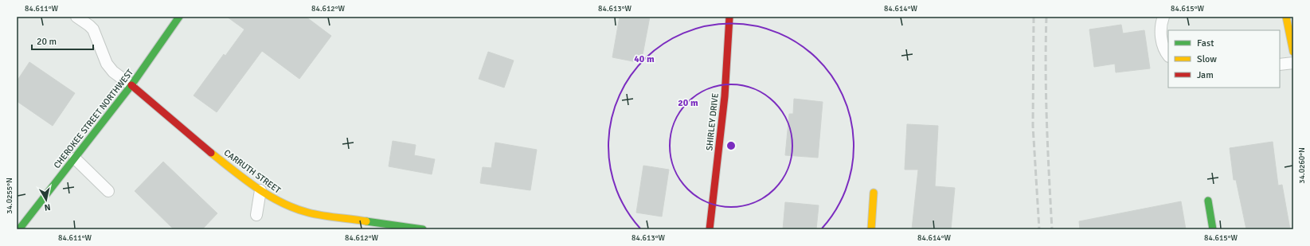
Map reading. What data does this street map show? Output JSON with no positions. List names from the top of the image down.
{
  "streets": {
    "street": ["CHEROKEE STREET NORTHWEST", "SHIRLEY DRIVE", "CARRUTH STREET"]
  },
  "crossings": [
    ["CHEROKEE STREET NORTHWEST", "CARRUTH STREET"]
  ],
  "legend": ["Fast", "Slow", "Jam"],
  "scale_bar": "20 m",
  "north": "bottom",
  "coordinates": [
    "84.611°W",
    "84.612°W",
    "84.613°W",
    "84.614°W",
    "84.615°W",
    "34.0260°N",
    "34.0255°N"
  ],
  "rings": ["40 m", "20 m"]
}
